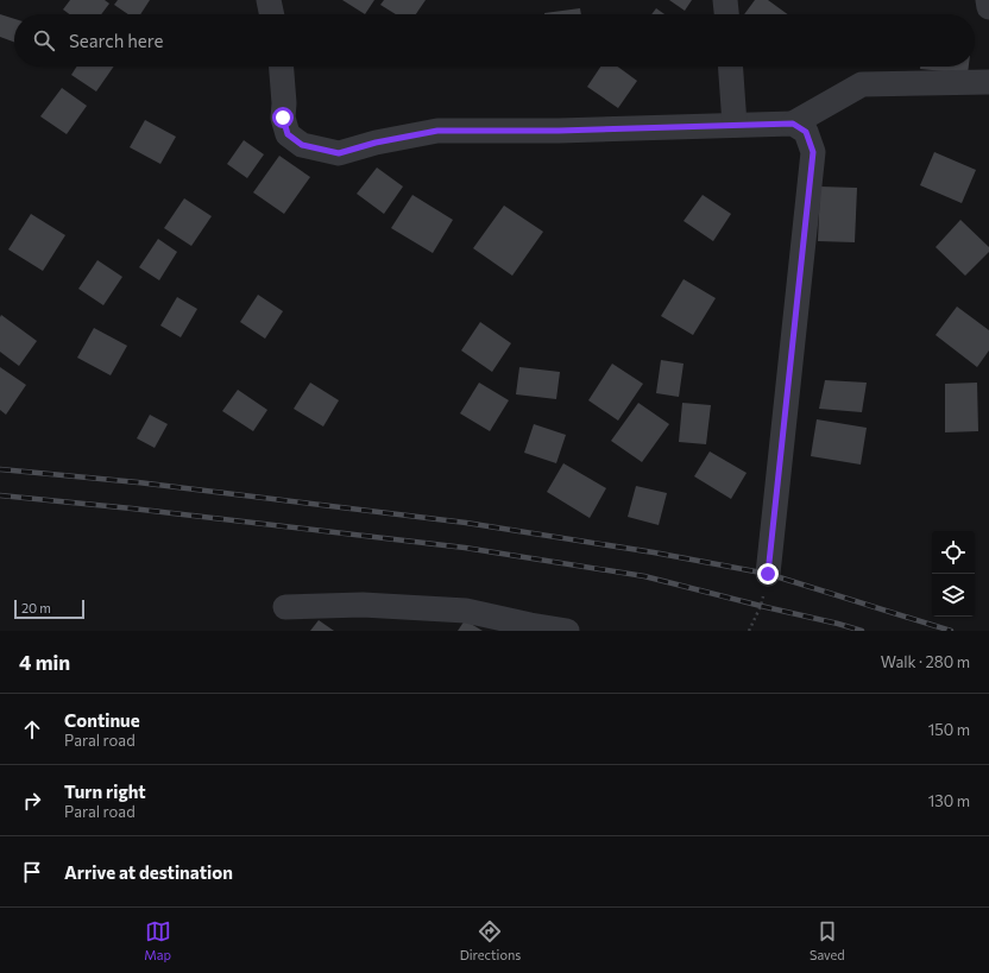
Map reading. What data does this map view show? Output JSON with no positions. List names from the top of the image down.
{
  "scale_bar": "20 m",
  "page": {
    "search": "Search here",
    "scale": "20 m",
    "heading": ["4 min", "Walk · 280 m"],
    "list": [
      ["Continue", "Paral road", "150 m"],
      ["Turn right", "Paral road", "130 m"],
      "Arrive at destination"
    ],
    "nav": ["Map", "Directions", "Saved"]
  }
}
